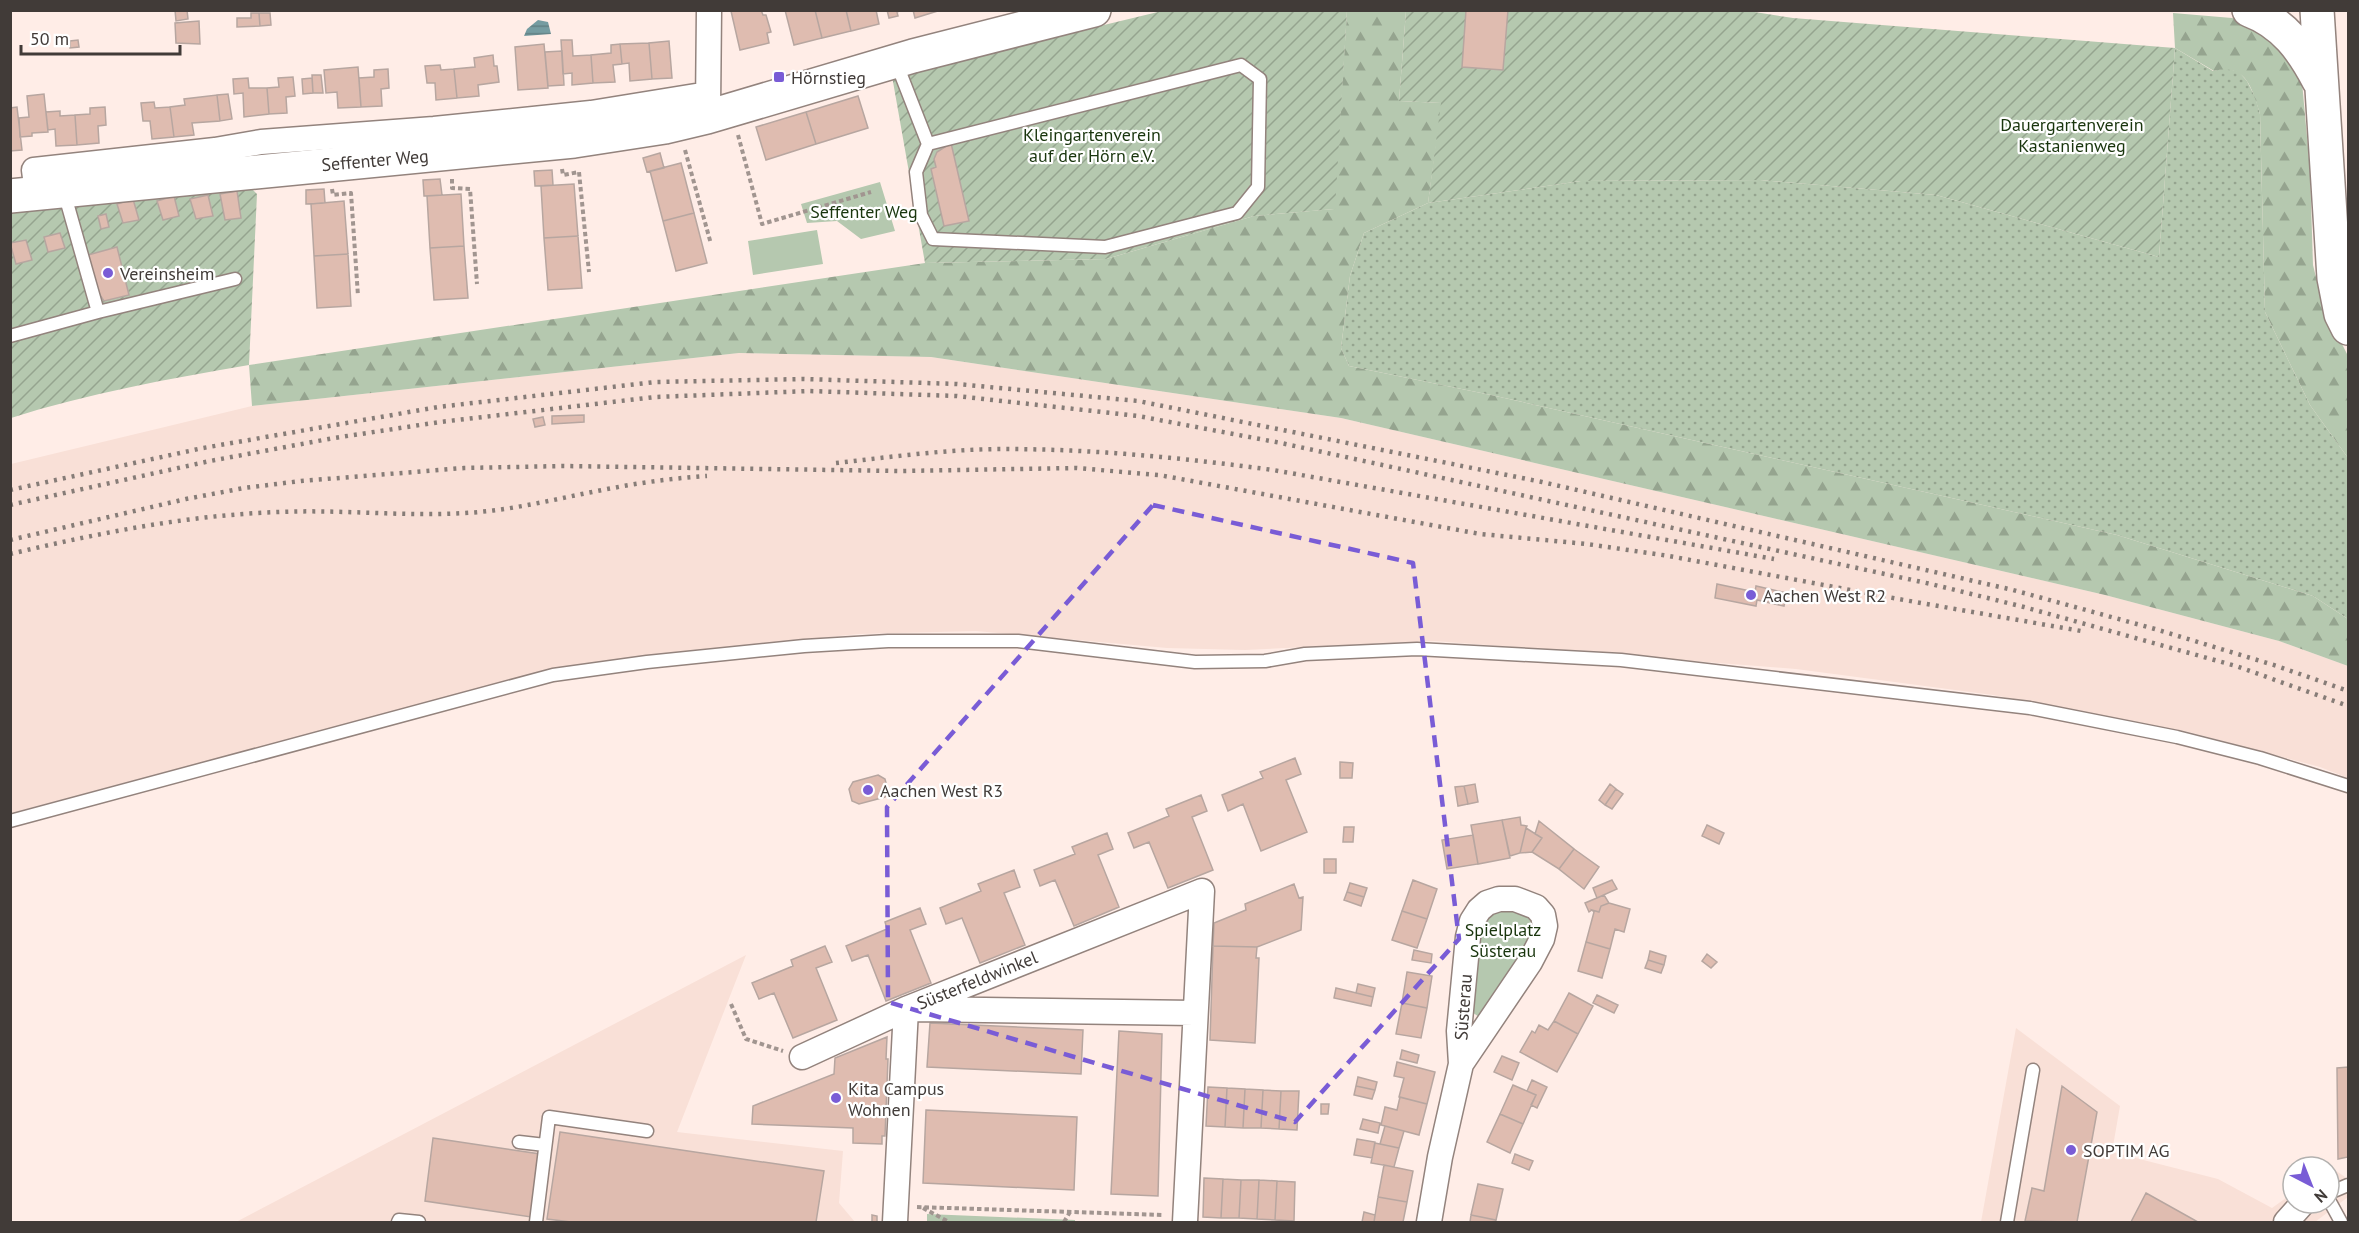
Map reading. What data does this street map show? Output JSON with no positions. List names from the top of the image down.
{
  "streets": {
    "main road": ["Seffenter Weg"],
    "street": ["Süsterfeldwinkel", "Süsterau"]
  },
  "parks": [
    "Dauergartenverein Kastanienweg",
    "Kleingartenverein auf der Hörn e.V.",
    "Seffenter Weg",
    "Spielplatz Süsterau"
  ],
  "places": {
    "transit": ["Hörnstieg"],
    "other": [
      "Vereinsheim",
      "Aachen West R2",
      "Aachen West R3",
      "Kita Campus Wohnen",
      "SOPTIM AG"
    ]
  },
  "scale_bar": "50 m",
  "north": "bottom right"
}
